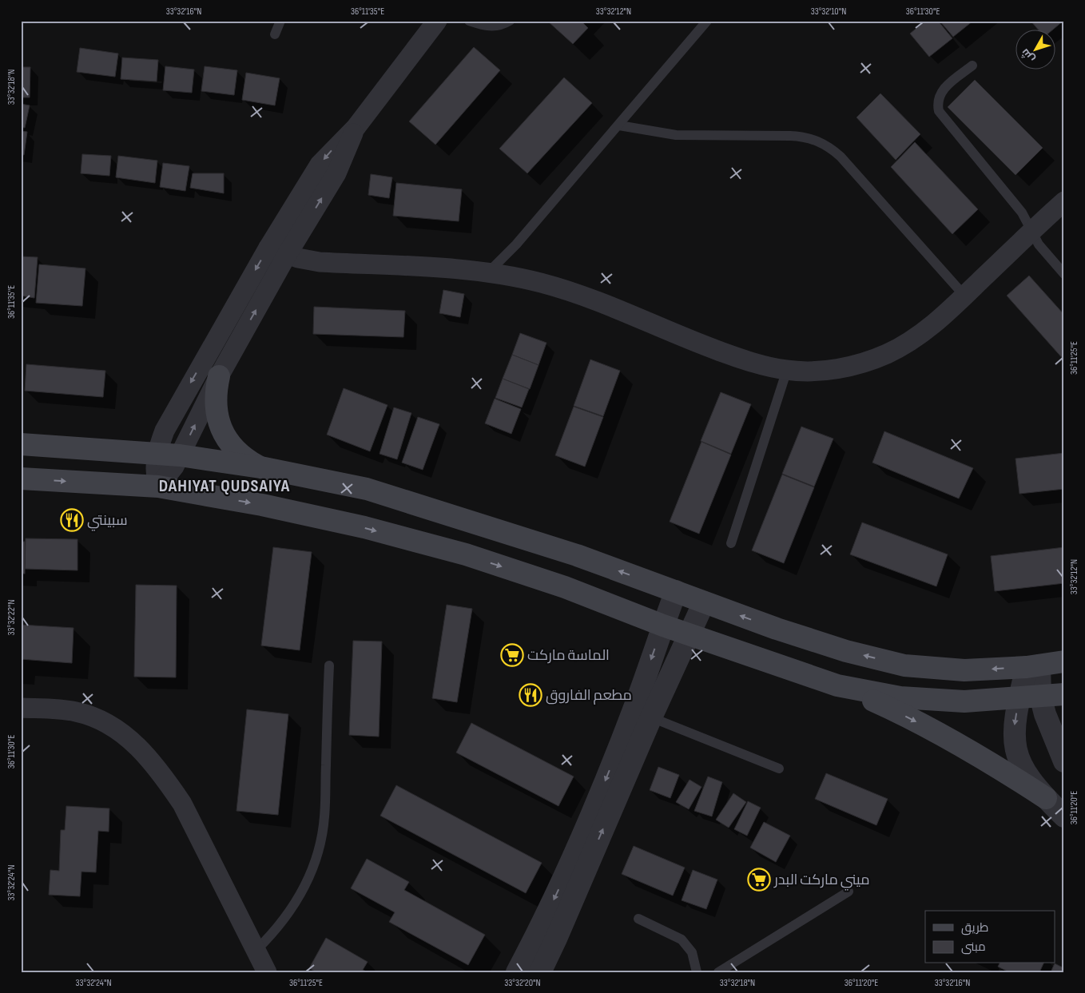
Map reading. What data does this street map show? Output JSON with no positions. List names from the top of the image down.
{
  "districts": ["DAHIYAT QUDSAIYA"],
  "places": {
    "restaurant": ["سبينتي", "مطعم الفاروق"],
    "supermarket": ["الماسة ماركت", "ميني ماركت البدر"]
  },
  "legend": ["طريق", "مبنى"],
  "north": "bottom left",
  "coordinates": [
    "33°32'16\"N",
    "36°11'35\"E",
    "33°32'12\"N",
    "33°32'10\"N",
    "36°11'30\"E",
    "33°32'18\"N",
    "36°11'25\"E",
    "33°32'22\"N",
    "36°11'20\"E",
    "33°32'24\"N",
    "33°32'20\"N"
  ]
}
